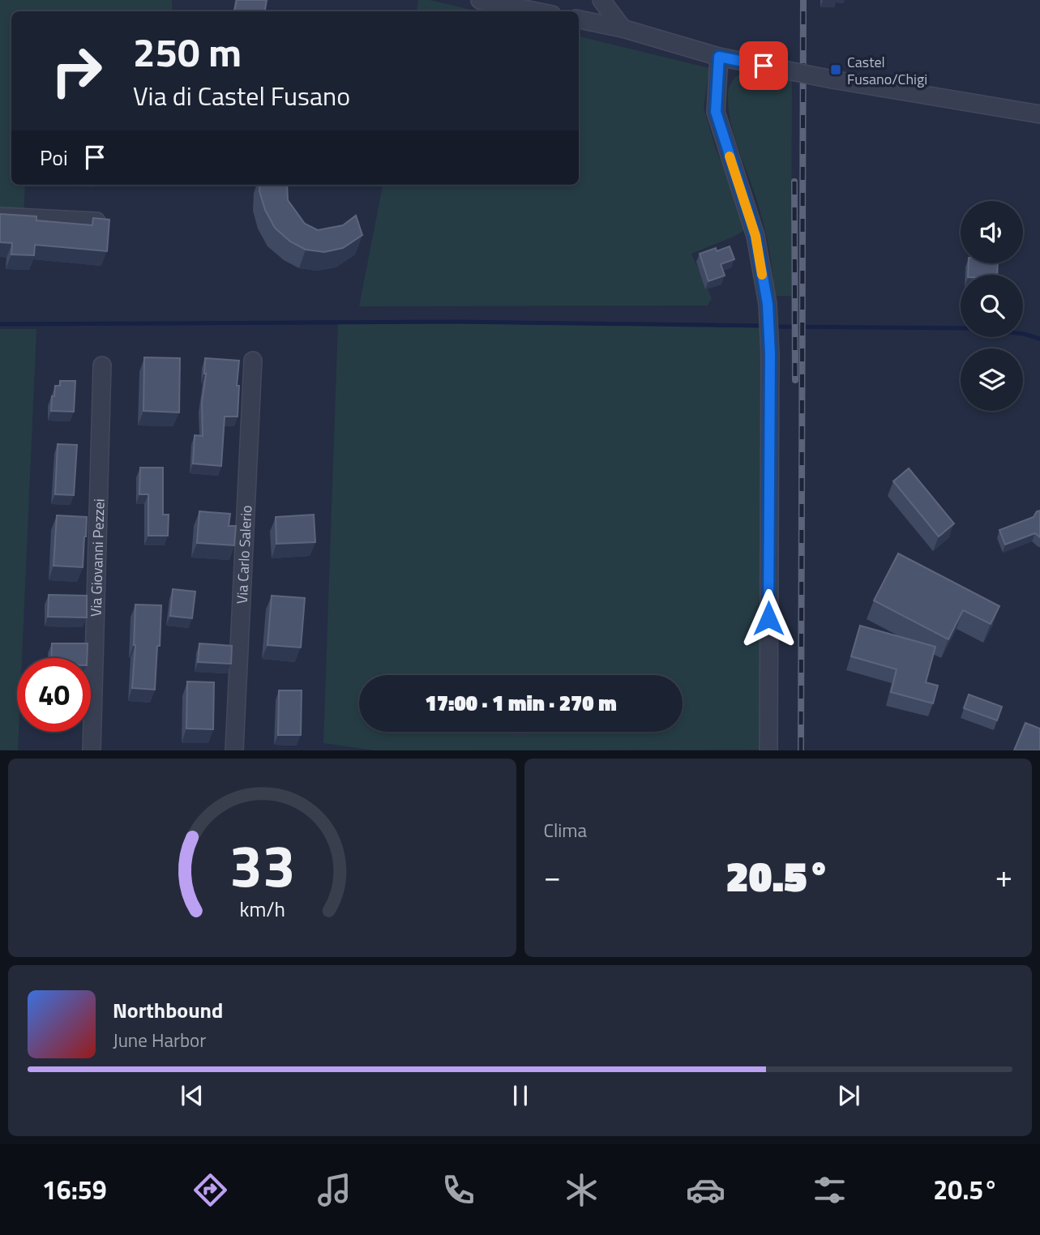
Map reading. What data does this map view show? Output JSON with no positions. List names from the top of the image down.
{
  "streets": {
    "street": ["Via Carlo Salerio", "Via Giovanni Pezzei"]
  },
  "places": {
    "transit": ["Castel Fusano/Chigi"]
  },
  "page": {
    "turn": ["250 m", "Via di Castel Fusano"],
    "then": "Poi",
    "limit": "40",
    "trip": "17:00 · 1 min · 270 m",
    "tile": "Clima",
    "heat": ["−", "20.5°", "+"],
    "song": ["Northbound", "June Harbor"],
    "tabs": ["16:59", "20.5°"],
    "gauge": ["33", "km/h"]
  }
}
